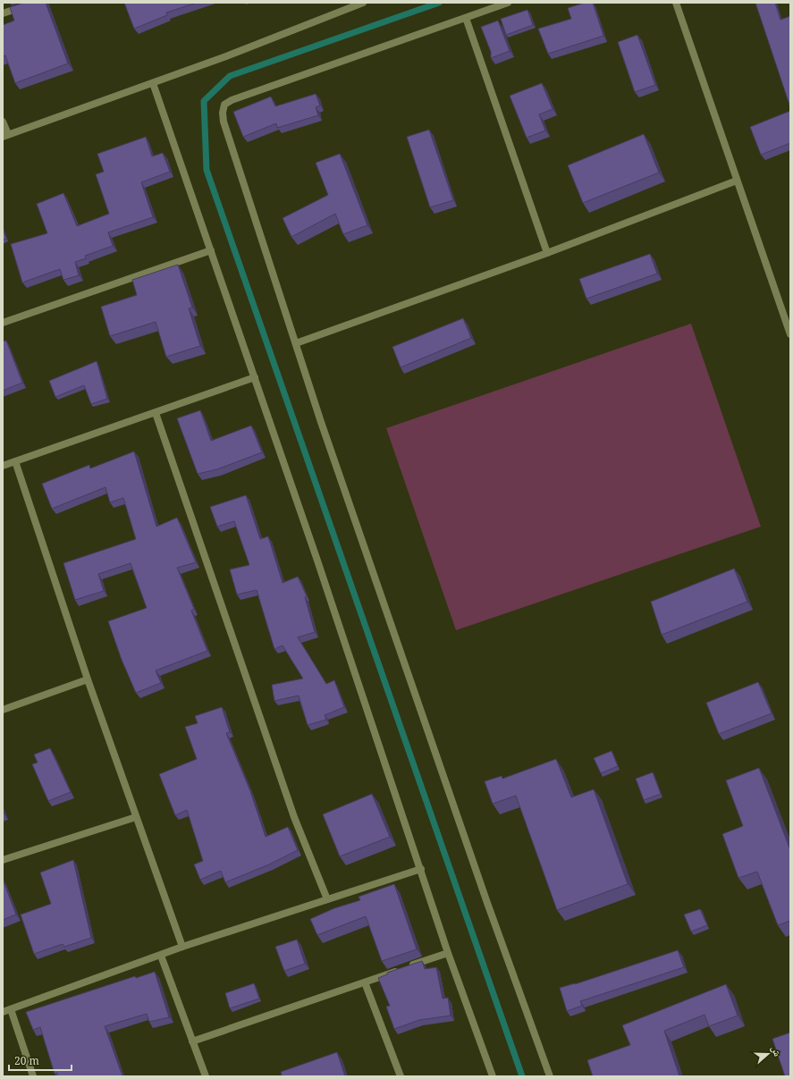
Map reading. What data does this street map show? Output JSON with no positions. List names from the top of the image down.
{
  "scale_bar": "20 m",
  "north": "right"
}
